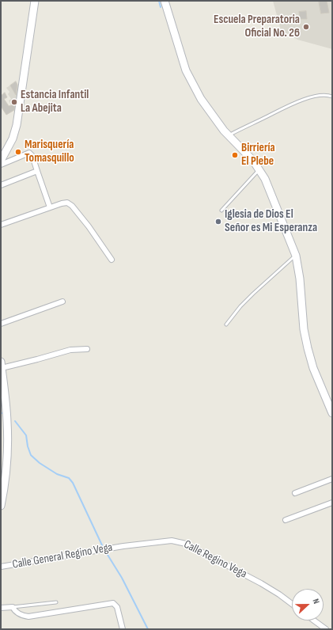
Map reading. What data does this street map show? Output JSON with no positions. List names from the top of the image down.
{
  "streets": {
    "street": ["Calle General Regino Vega", "Calle Regino Vega"]
  },
  "crossings": [
    ["Calle General Regino Vega", "Calle Regino Vega"]
  ],
  "places": [
    "Escuela Preparatoria Oficial No. 26",
    "Estancia Infantil La Abejita",
    "Marisquería Tomasquillo",
    "Birriería El Plebe",
    "Iglesia de Dios El Señor es Mi Esperanza"
  ],
  "north": "right"
}
